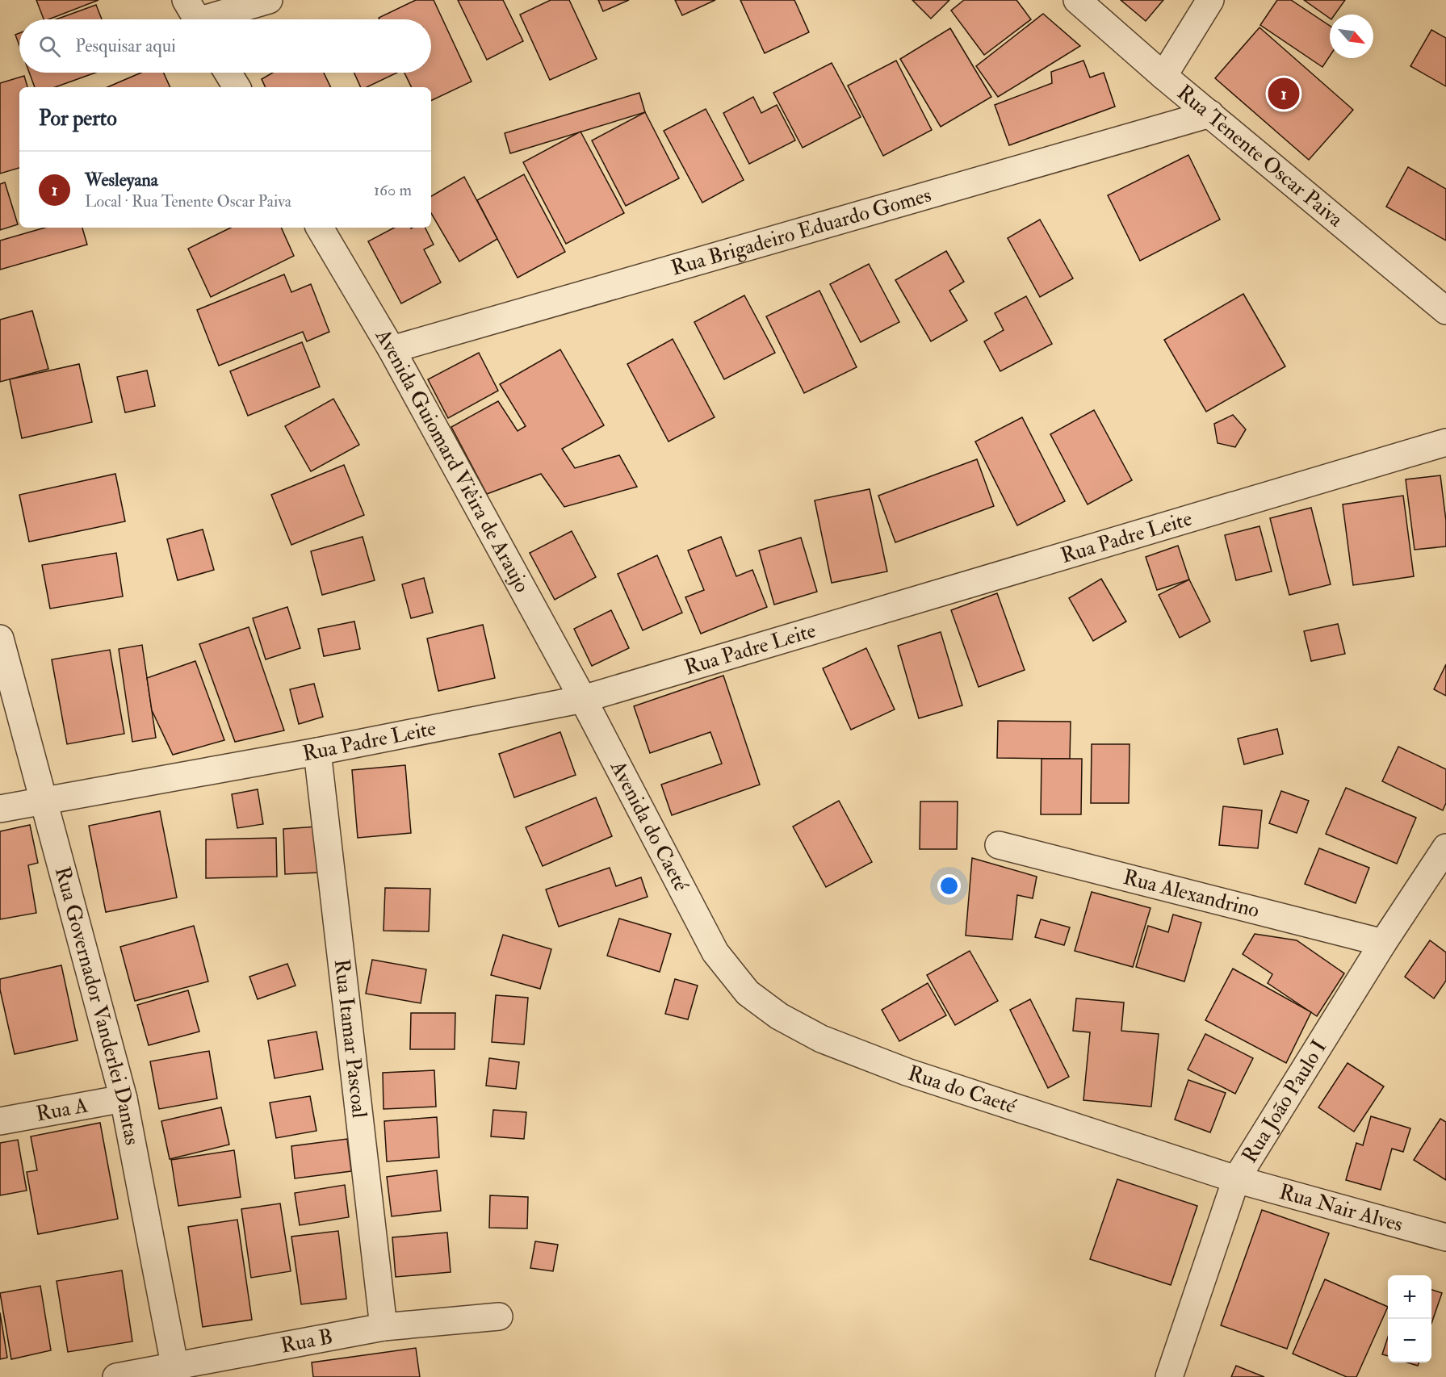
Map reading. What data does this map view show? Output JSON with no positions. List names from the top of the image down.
{
  "streets": {
    "street": [
      "Rua Tenente Oscar Paiva",
      "Rua Brigadeiro Eduardo Gomes",
      "Avenida Guiomard Viêira de Araujo",
      "Rua Padre Leite",
      "Avenida do Caeté",
      "Rua Alexandrino",
      "Rua Governador Vanderlei Dantas",
      "Rua Itamar Pascoal",
      "Rua do Caeté",
      "Rua João Paulo I",
      "Rua A",
      "Rua Nair Alves",
      "Rua B"
    ]
  },
  "crossings": [
    ["Rua Tenente Oscar Paiva", "Rua Brigadeiro Eduardo Gomes"],
    ["Rua Brigadeiro Eduardo Gomes", "Avenida Guiomard Viêira de Araujo"],
    ["Avenida Guiomard Viêira de Araujo", "Rua Padre Leite"],
    ["Avenida Guiomard Viêira de Araujo", "Avenida do Caeté"],
    ["Rua Padre Leite", "Avenida do Caeté"],
    ["Rua Padre Leite", "Rua Governador Vanderlei Dantas"],
    ["Rua Padre Leite", "Rua Itamar Pascoal"],
    ["Avenida do Caeté", "Rua do Caeté"],
    ["Rua Alexandrino", "Rua João Paulo I"],
    ["Rua Governador Vanderlei Dantas", "Rua A"],
    ["Rua Governador Vanderlei Dantas", "Rua B"],
    ["Rua Itamar Pascoal", "Rua B"],
    ["Rua do Caeté", "Rua João Paulo I"],
    ["Rua do Caeté", "Rua Nair Alves"],
    ["Rua João Paulo I", "Rua Nair Alves"]
  ],
  "north": "bottom right",
  "page": {
    "search": "Pesquisar aqui",
    "pins": "1",
    "heading": "Por perto",
    "list": [
      {
        "mark": "1",
        "name": "Wesleyana",
        "note": "Local · Rua Tenente Oscar Paiva",
        "value": "160 m"
      }
    ],
    "map_buttons": ["+", "−"]
  }
}
